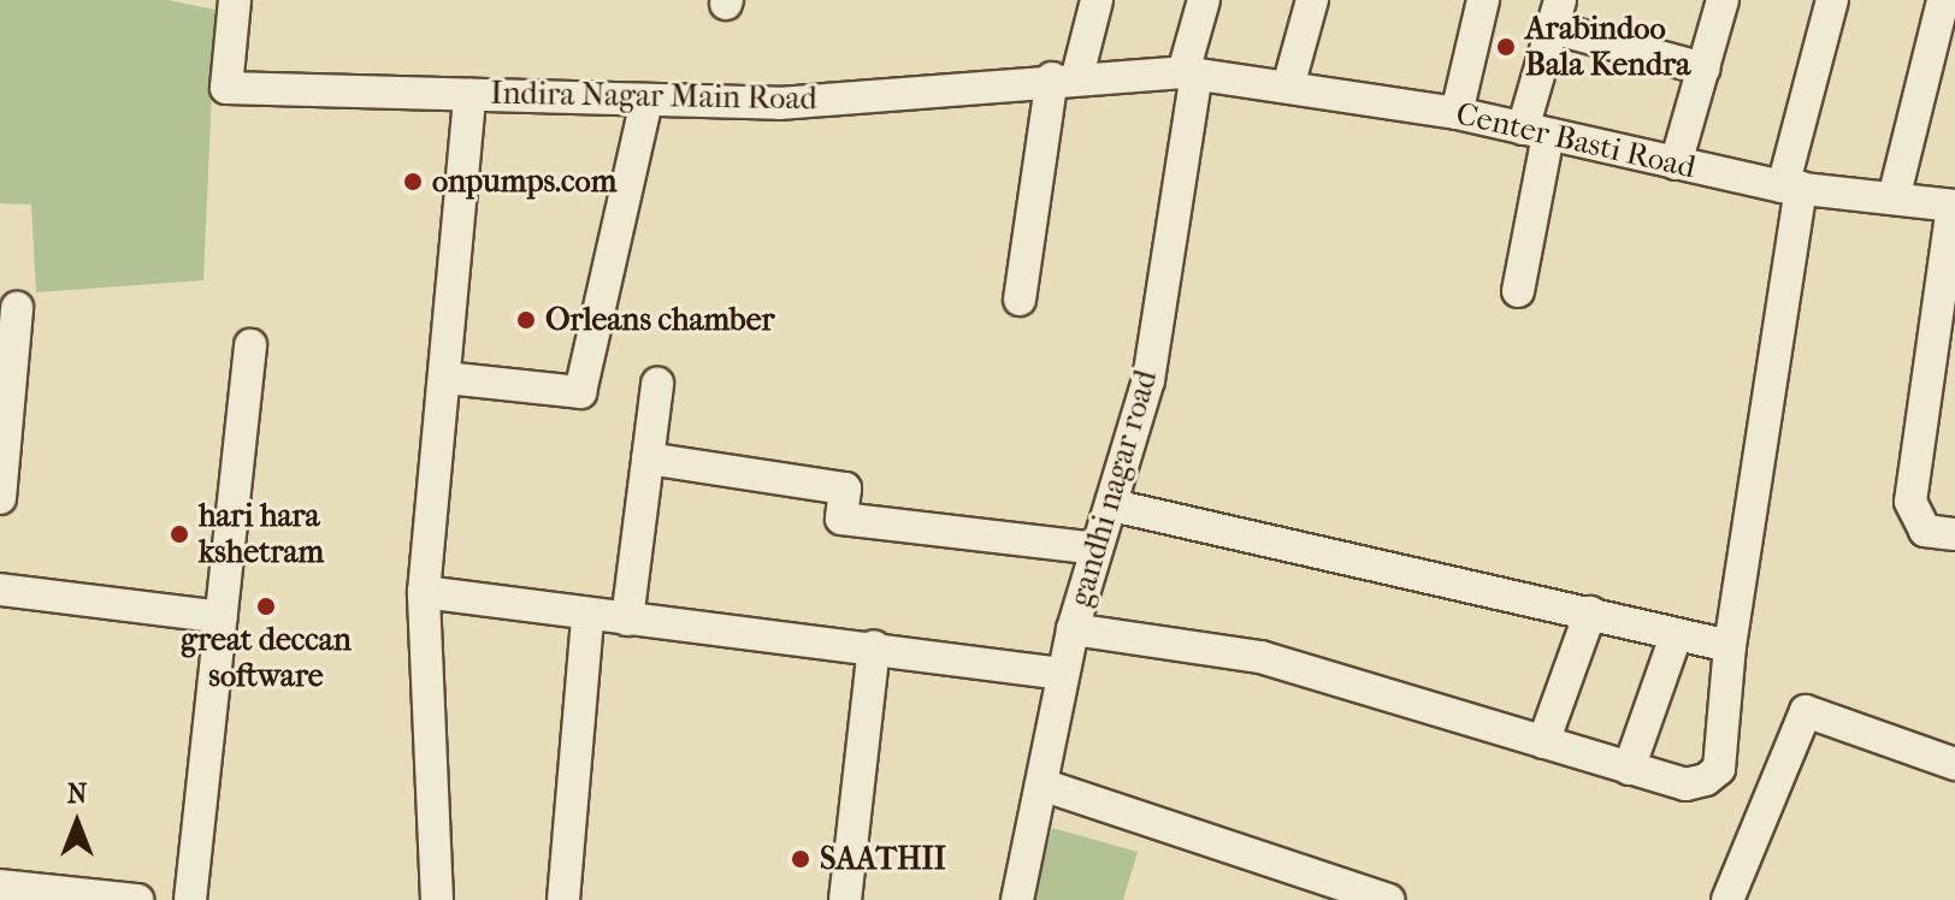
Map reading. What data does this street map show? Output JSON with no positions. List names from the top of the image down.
{
  "streets": {
    "street": ["Indira Nagar Main Road", "Center Basti Road", "gandhi nagar road"]
  },
  "crossings": [
    ["Indira Nagar Main Road", "Center Basti Road"],
    ["Indira Nagar Main Road", "gandhi nagar road"],
    ["Center Basti Road", "gandhi nagar road"]
  ],
  "places": [
    "Arabindoo Bala Kendra",
    "onpumps.com",
    "Orleans chamber",
    "hari hara kshetram",
    "great deccan software",
    "SAATHII"
  ],
  "north": "top"
}
